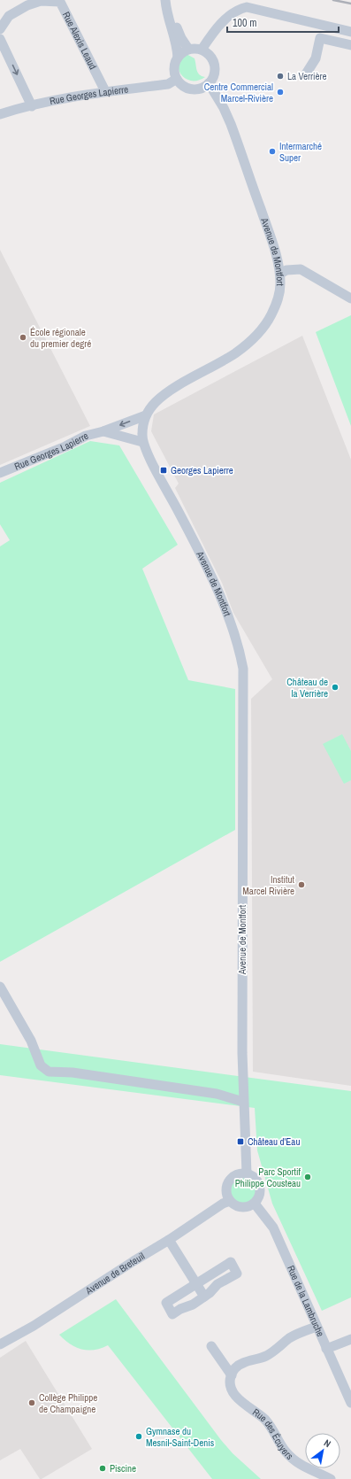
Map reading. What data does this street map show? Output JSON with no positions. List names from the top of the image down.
{
  "streets": {
    "street": [
      "Rue Alexis Leaud",
      "Rue Georges Lapierre",
      "Avenue de Montfort",
      "Avenue de Breteuil",
      "Rue de la Lambruche",
      "Rue des Écuyers"
    ]
  },
  "crossings": [
    ["Rue Alexis Leaud", "Rue Georges Lapierre"],
    ["Rue Georges Lapierre", "Avenue de Montfort"],
    ["Avenue de Montfort", "Avenue de Breteuil"],
    ["Avenue de Montfort", "Rue de la Lambruche"],
    ["Avenue de Breteuil", "Rue de la Lambruche"]
  ],
  "places": {
    "other": [
      "La Verrière",
      "Centre Commercial Marcel-Rivière",
      "Intermarché Super",
      "École régionale du premier degré",
      "Château de la Verrière",
      "Institut Marcel Rivière",
      "Parc Sportif Philippe Cousteau",
      "Collège Philippe de Champaigne",
      "Gymnase du Mesnil-Saint-Denis",
      "Piscine"
    ],
    "transit": ["Georges Lapierre", "Château d'Eau"]
  },
  "scale_bar": "100 m",
  "north": "top right"
}
